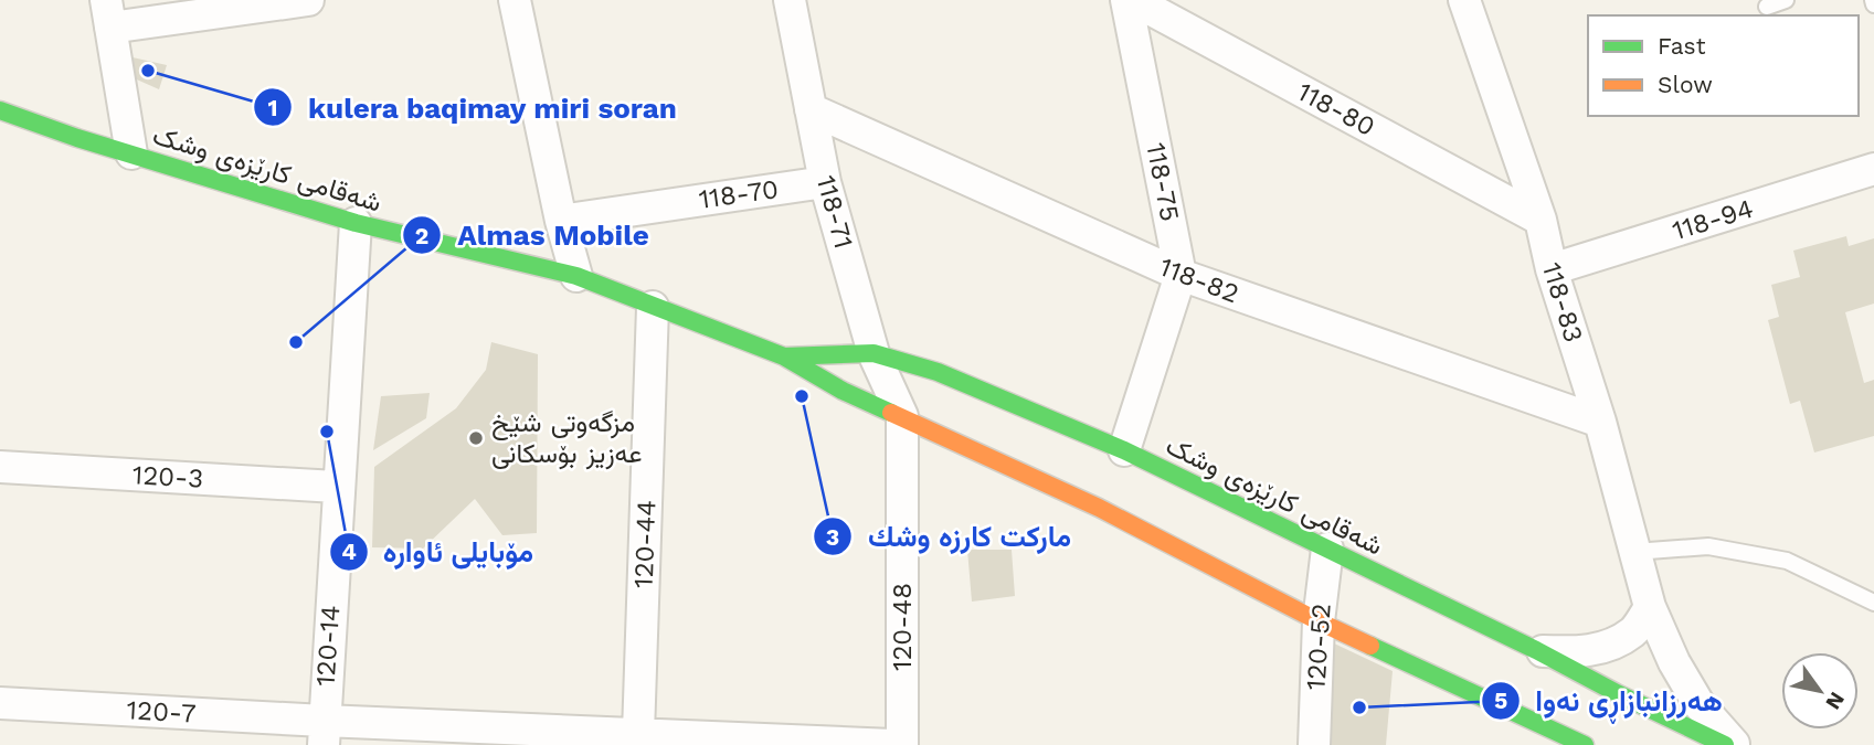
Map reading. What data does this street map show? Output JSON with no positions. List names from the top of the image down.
{
  "streets": {
    "main road": ["شەقامی کارێزەی وشک"],
    "street": [
      "118-80",
      "118-75",
      "118-70",
      "118-71",
      "118-94",
      "118-82",
      "118-83",
      "120-3",
      "120-44",
      "120-48",
      "120-14",
      "120-52",
      "120-7"
    ]
  },
  "crossings": [
    ["118-80", "118-83"],
    ["شەقامی کارێزەی وشک", "118-75"],
    ["شەقامی کارێزەی وشک", "118-71"],
    ["شەقامی کارێزەی وشک", "120-44"],
    ["شەقامی کارێزەی وشک", "120-48"],
    ["شەقامی کارێزەی وشک", "120-14"],
    ["شەقامی کارێزەی وشک", "120-52"],
    ["118-75", "118-82"],
    ["118-70", "118-71"],
    ["118-71", "118-82"],
    ["118-71", "120-48"],
    ["118-94", "118-83"],
    ["118-82", "118-83"],
    ["120-44", "120-7"],
    ["120-14", "120-7"]
  ],
  "places": [
    "kulera baqimay miri soran",
    "Almas Mobile",
    "ماركت كارزه وشك",
    "مۆبایلی ئاوارە",
    "مزگەوتی شێخ عەزیز بۆسکانی",
    "هەرزانبازاڕی نەوا"
  ],
  "legend": ["Fast", "Slow"],
  "north": "bottom right"
}
